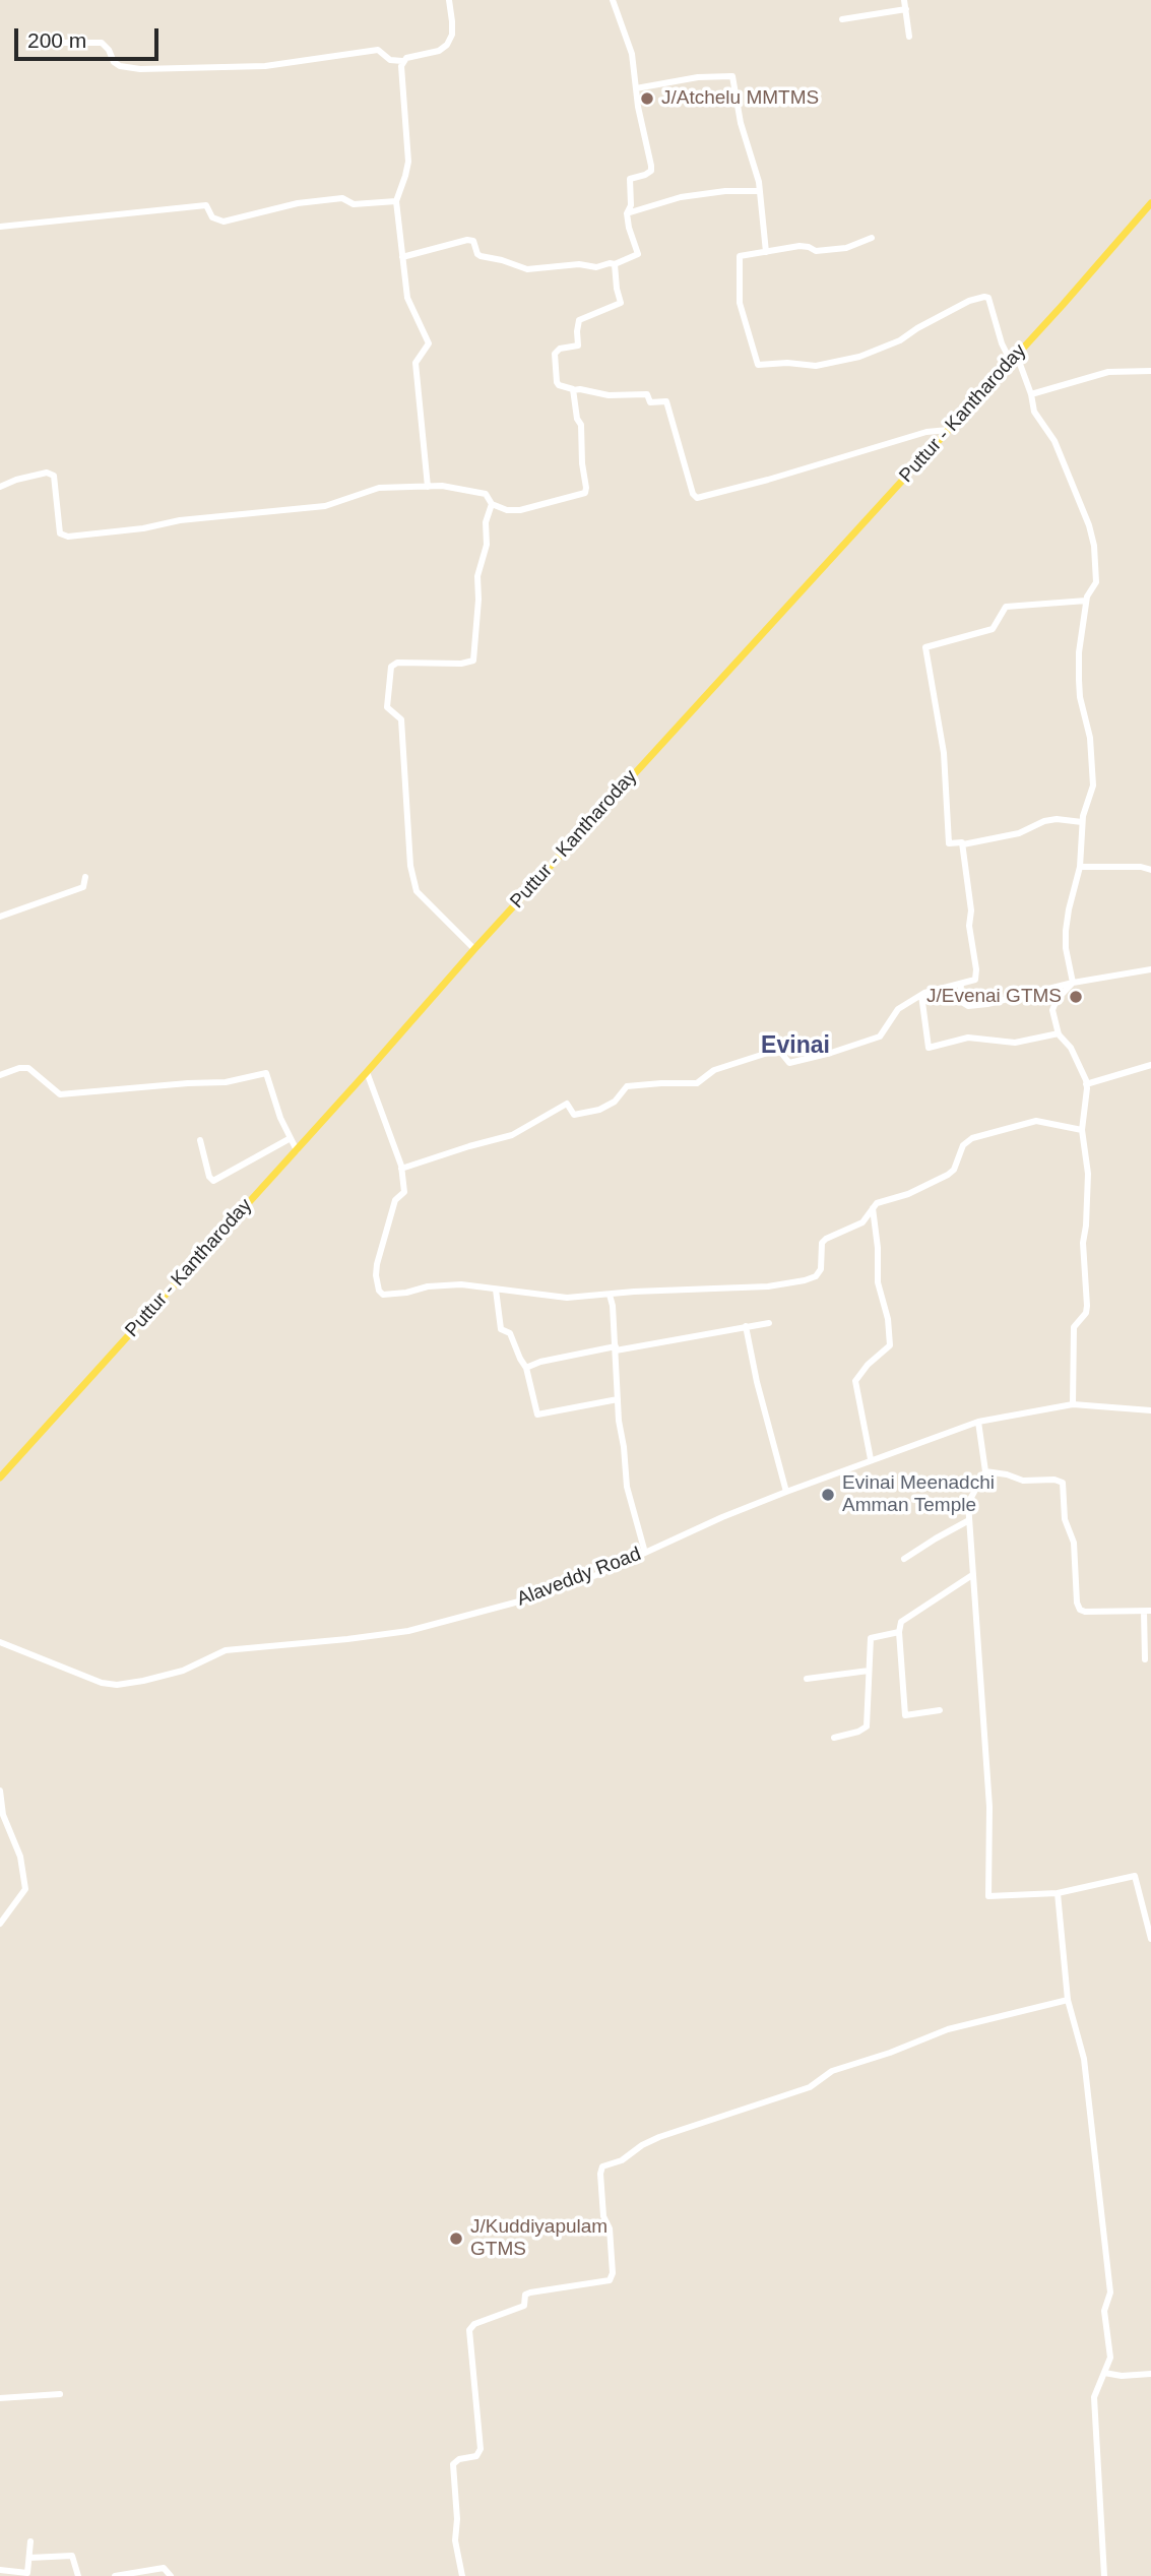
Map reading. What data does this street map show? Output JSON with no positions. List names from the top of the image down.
{
  "streets": {
    "main road": ["Puttur - Kantharoday"],
    "street": ["Alaveddy Road"]
  },
  "districts": ["Evinai"],
  "places": [
    "J/Atchelu MMTMS",
    "J/Evenai GTMS",
    "Evinai Meenadchi Amman Temple",
    "J/Kuddiyapulam GTMS"
  ],
  "scale_bar": "200 m"
}
